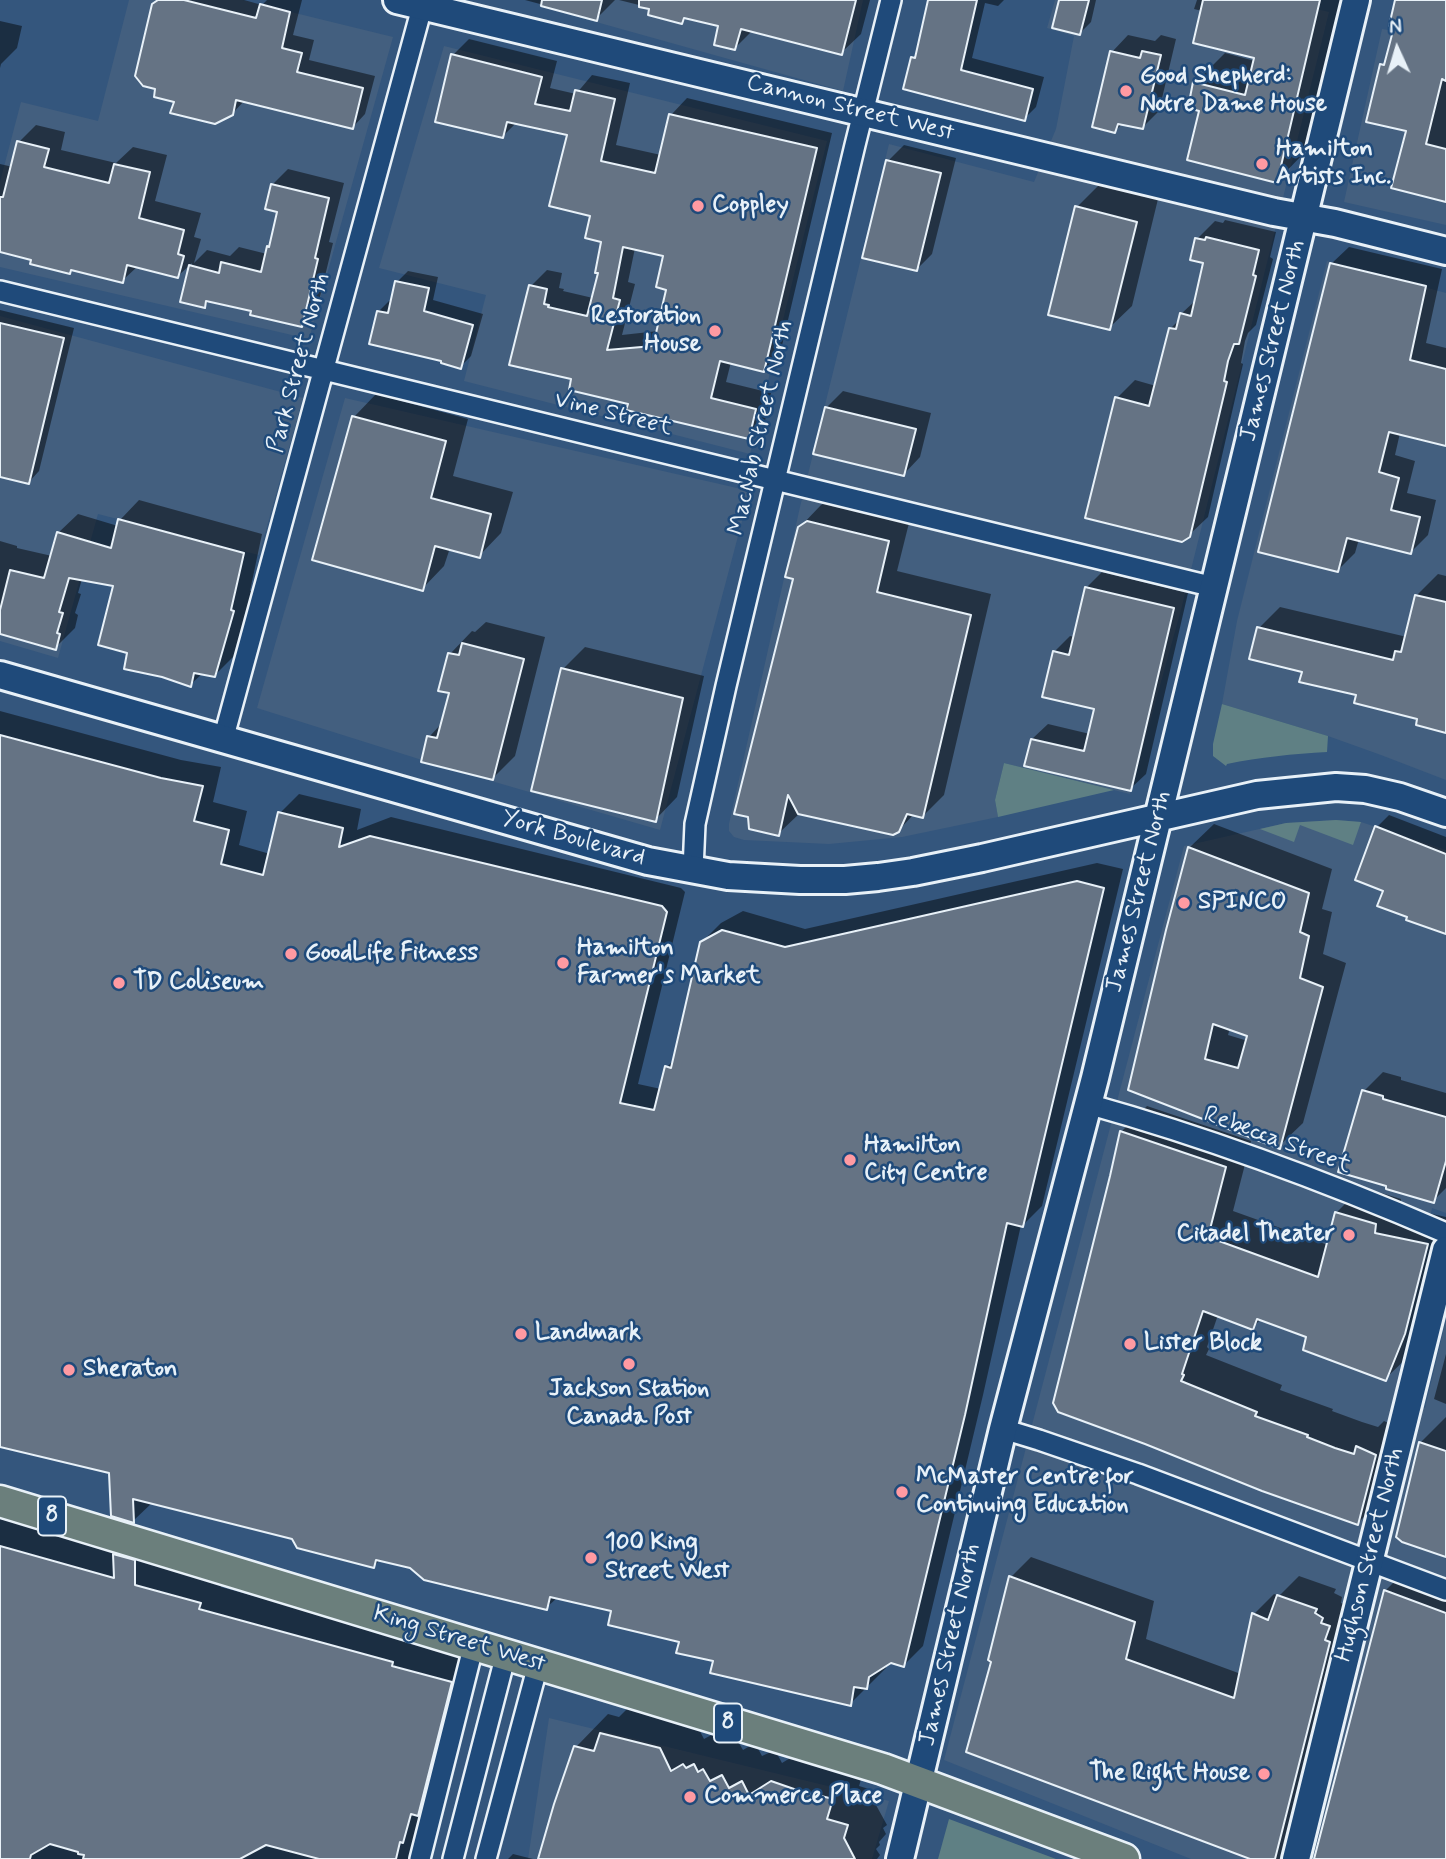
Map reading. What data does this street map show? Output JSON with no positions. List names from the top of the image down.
{
  "streets": {
    "main road": [
      "Cannon Street West",
      "James Street North",
      "York Boulevard",
      "8",
      "Hughson Street North",
      "King Street West"
    ],
    "street": [
      "Park Street North",
      "Vine Street",
      "MacNab Street North",
      "Rebecca Street"
    ]
  },
  "crossings": [
    ["Cannon Street West", "James Street North"],
    ["Cannon Street West", "Park Street North"],
    ["Cannon Street West", "MacNab Street North"],
    ["James Street North", "Vine Street"],
    ["James Street North", "York Boulevard"],
    ["James Street North", "Rebecca Street"],
    ["James Street North", "8"],
    ["James Street North", "King Street West"],
    ["Park Street North", "Vine Street"],
    ["Park Street North", "York Boulevard"],
    ["Vine Street", "MacNab Street North"],
    ["MacNab Street North", "York Boulevard"],
    ["8", "King Street West"]
  ],
  "places": [
    "Good Shepherd: Notre Dame House",
    "Hamilton Artists Inc.",
    "Coppley",
    "Restoration House",
    "SPINCO",
    "GoodLife Fitness",
    "Hamilton Farmer's Market",
    "TD Coliseum",
    "Hamilton City Centre",
    "Citadel Theater",
    "Landmark",
    "Lister Block",
    "Jackson Station Canada Post",
    "Sheraton",
    "McMaster Centre for Continuing Education",
    "100 King Street West",
    "The Right House",
    "Commerce Place"
  ],
  "north": "top"
}
